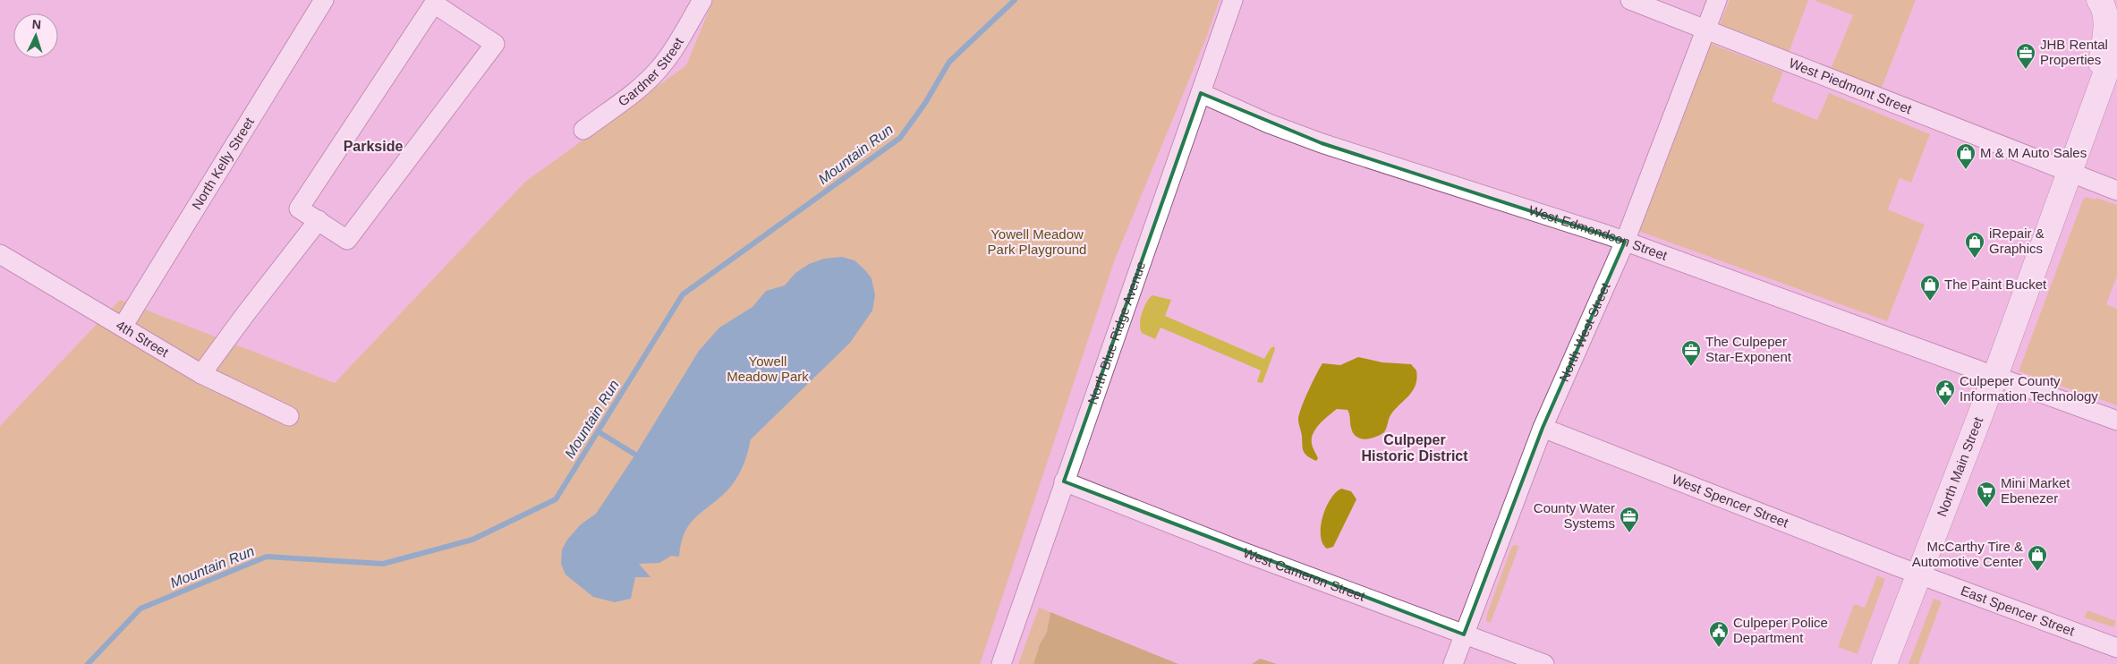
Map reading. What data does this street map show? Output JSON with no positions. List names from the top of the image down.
{
  "streets": {
    "main road": ["North Main Street"],
    "street": [
      "Gardner Street",
      "West Piedmont Street",
      "North Kelly Street",
      "West Edmondson Street",
      "North Blue Ridge Avenue",
      "North West Street",
      "4th Street",
      "West Spencer Street",
      "West Cameron Street",
      "East Spencer Street"
    ]
  },
  "crossings": [
    ["West Piedmont Street", "North West Street"],
    ["West Piedmont Street", "North Main Street"],
    ["North Kelly Street", "4th Street"],
    ["West Edmondson Street", "North Blue Ridge Avenue"],
    ["West Edmondson Street", "North West Street"],
    ["West Edmondson Street", "North Main Street"],
    ["North Blue Ridge Avenue", "West Cameron Street"],
    ["North West Street", "West Spencer Street"],
    ["North West Street", "West Cameron Street"],
    ["North Main Street", "West Spencer Street"],
    ["North Main Street", "East Spencer Street"],
    ["West Spencer Street", "East Spencer Street"]
  ],
  "districts": ["Parkside", "Culpeper Historic District"],
  "water": ["Mountain Run"],
  "parks": ["Yowell Meadow Park Playground", "Yowell Meadow Park"],
  "places": {
    "office": ["JHB Rental Properties", "The Culpeper Star-Exponent", "County Water Systems"],
    "shop": [
      "M & M Auto Sales",
      "iRepair & Graphics",
      "The Paint Bucket",
      "McCarthy Tire & Automotive Center"
    ],
    "public building": ["Culpeper County Information Technology", "Culpeper Police Department"],
    "supermarket": ["Mini Market Ebenezer"]
  },
  "north": "top"
}
